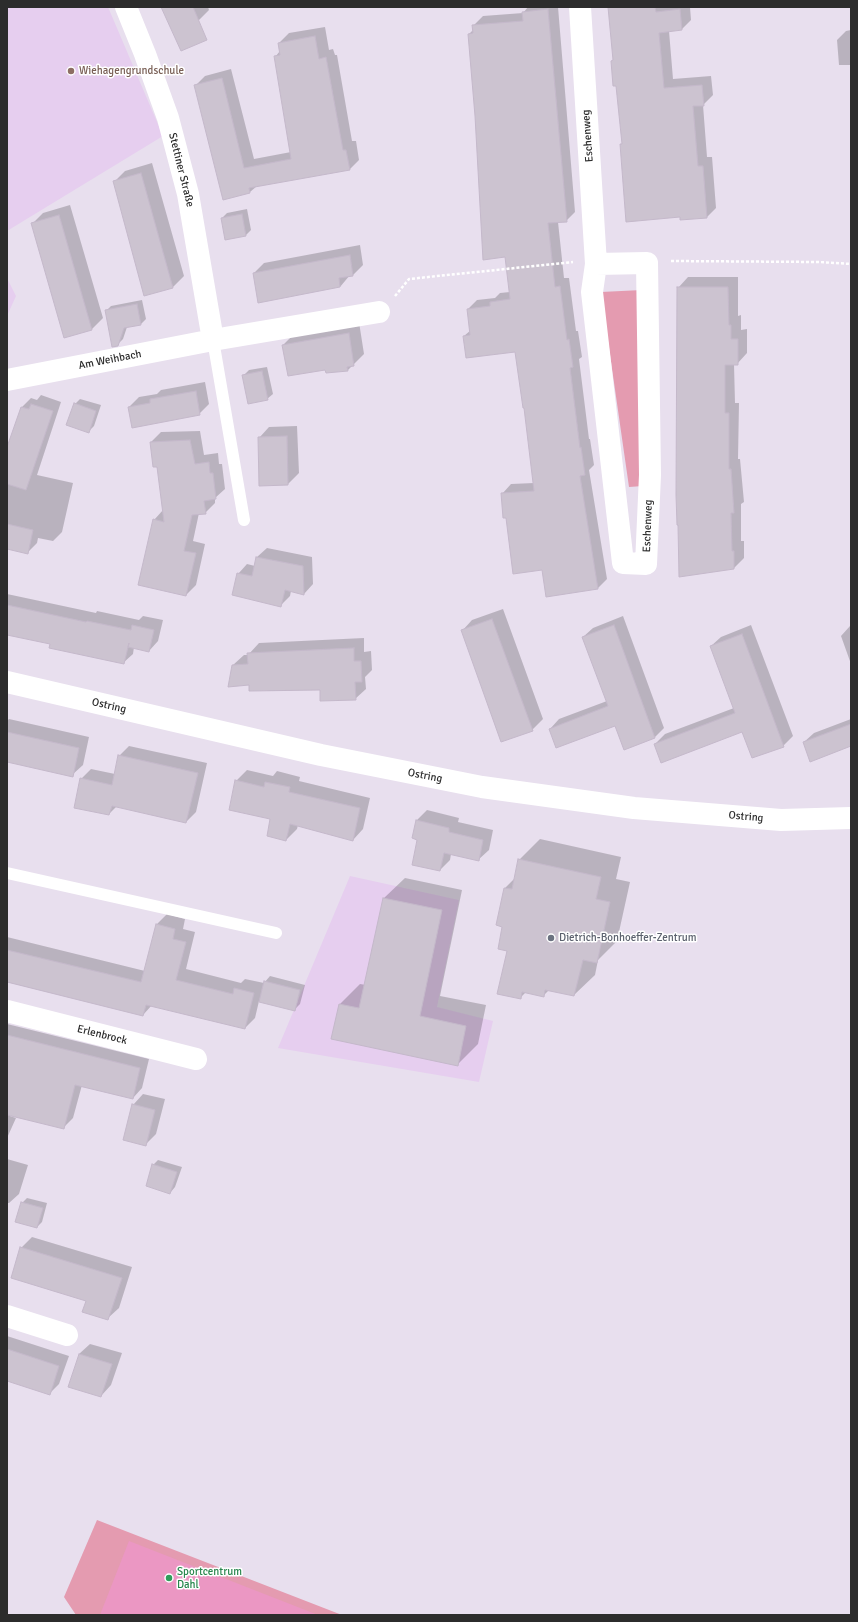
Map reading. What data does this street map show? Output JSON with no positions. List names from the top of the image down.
{
  "streets": {
    "street": [
      "Eschenweg",
      "Stettiner Straße",
      "Am Weihbach",
      "Ostring",
      "Erlenbrock"
    ]
  },
  "crossings": [
    ["Stettiner Straße", "Am Weihbach"]
  ],
  "places": ["Wiehagengrundschule", "Dietrich-Bonhoeffer-Zentrum", "Sportcentrum Dahl"]
}
